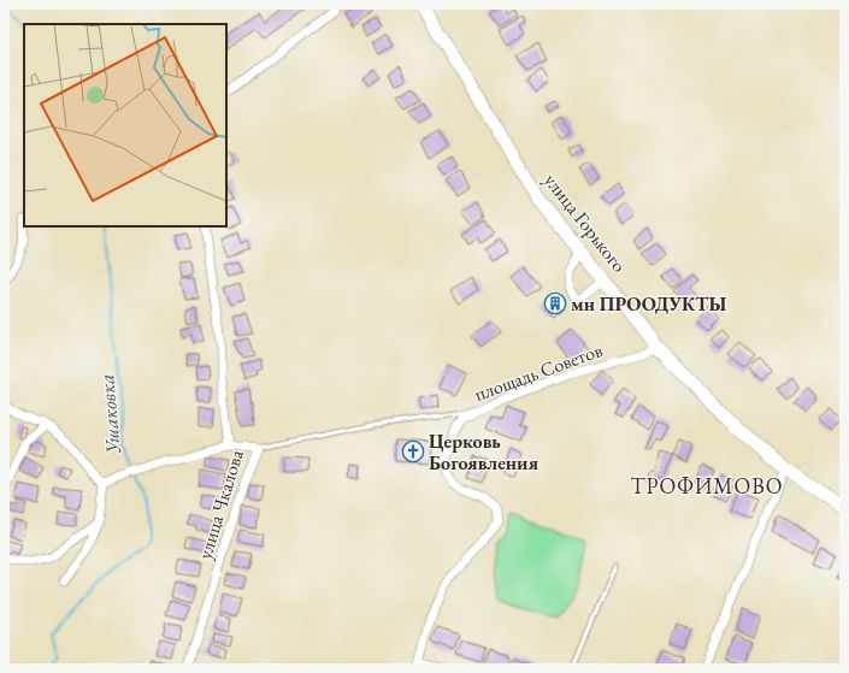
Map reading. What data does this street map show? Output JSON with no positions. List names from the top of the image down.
{
  "streets": {
    "main road": ["улица Горького"],
    "street": ["площадь Советов", "улица Чкалова"]
  },
  "crossings": [
    ["улица Горького", "площадь Советов"]
  ],
  "districts": ["ТРОФИМОВО"],
  "water": ["Ушаковка"],
  "places": {
    "building": ["мн ПРООДУКТЫ"],
    "church": ["Церковь Богоявления"]
  }
}
